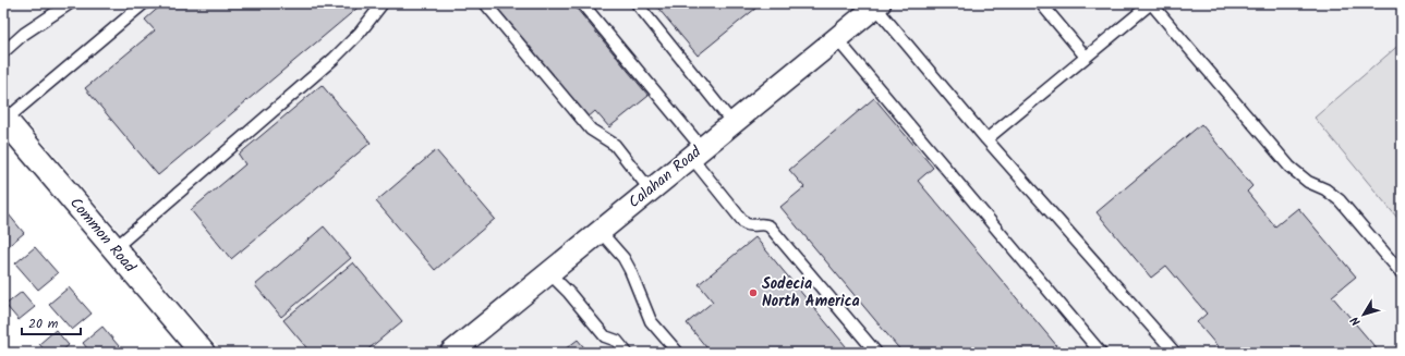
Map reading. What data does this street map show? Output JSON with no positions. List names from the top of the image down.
{
  "streets": {
    "street": ["Calahan Road", "Common Road"]
  },
  "places": ["Sodecia North America"],
  "scale_bar": "20 m",
  "north": "bottom left"
}
